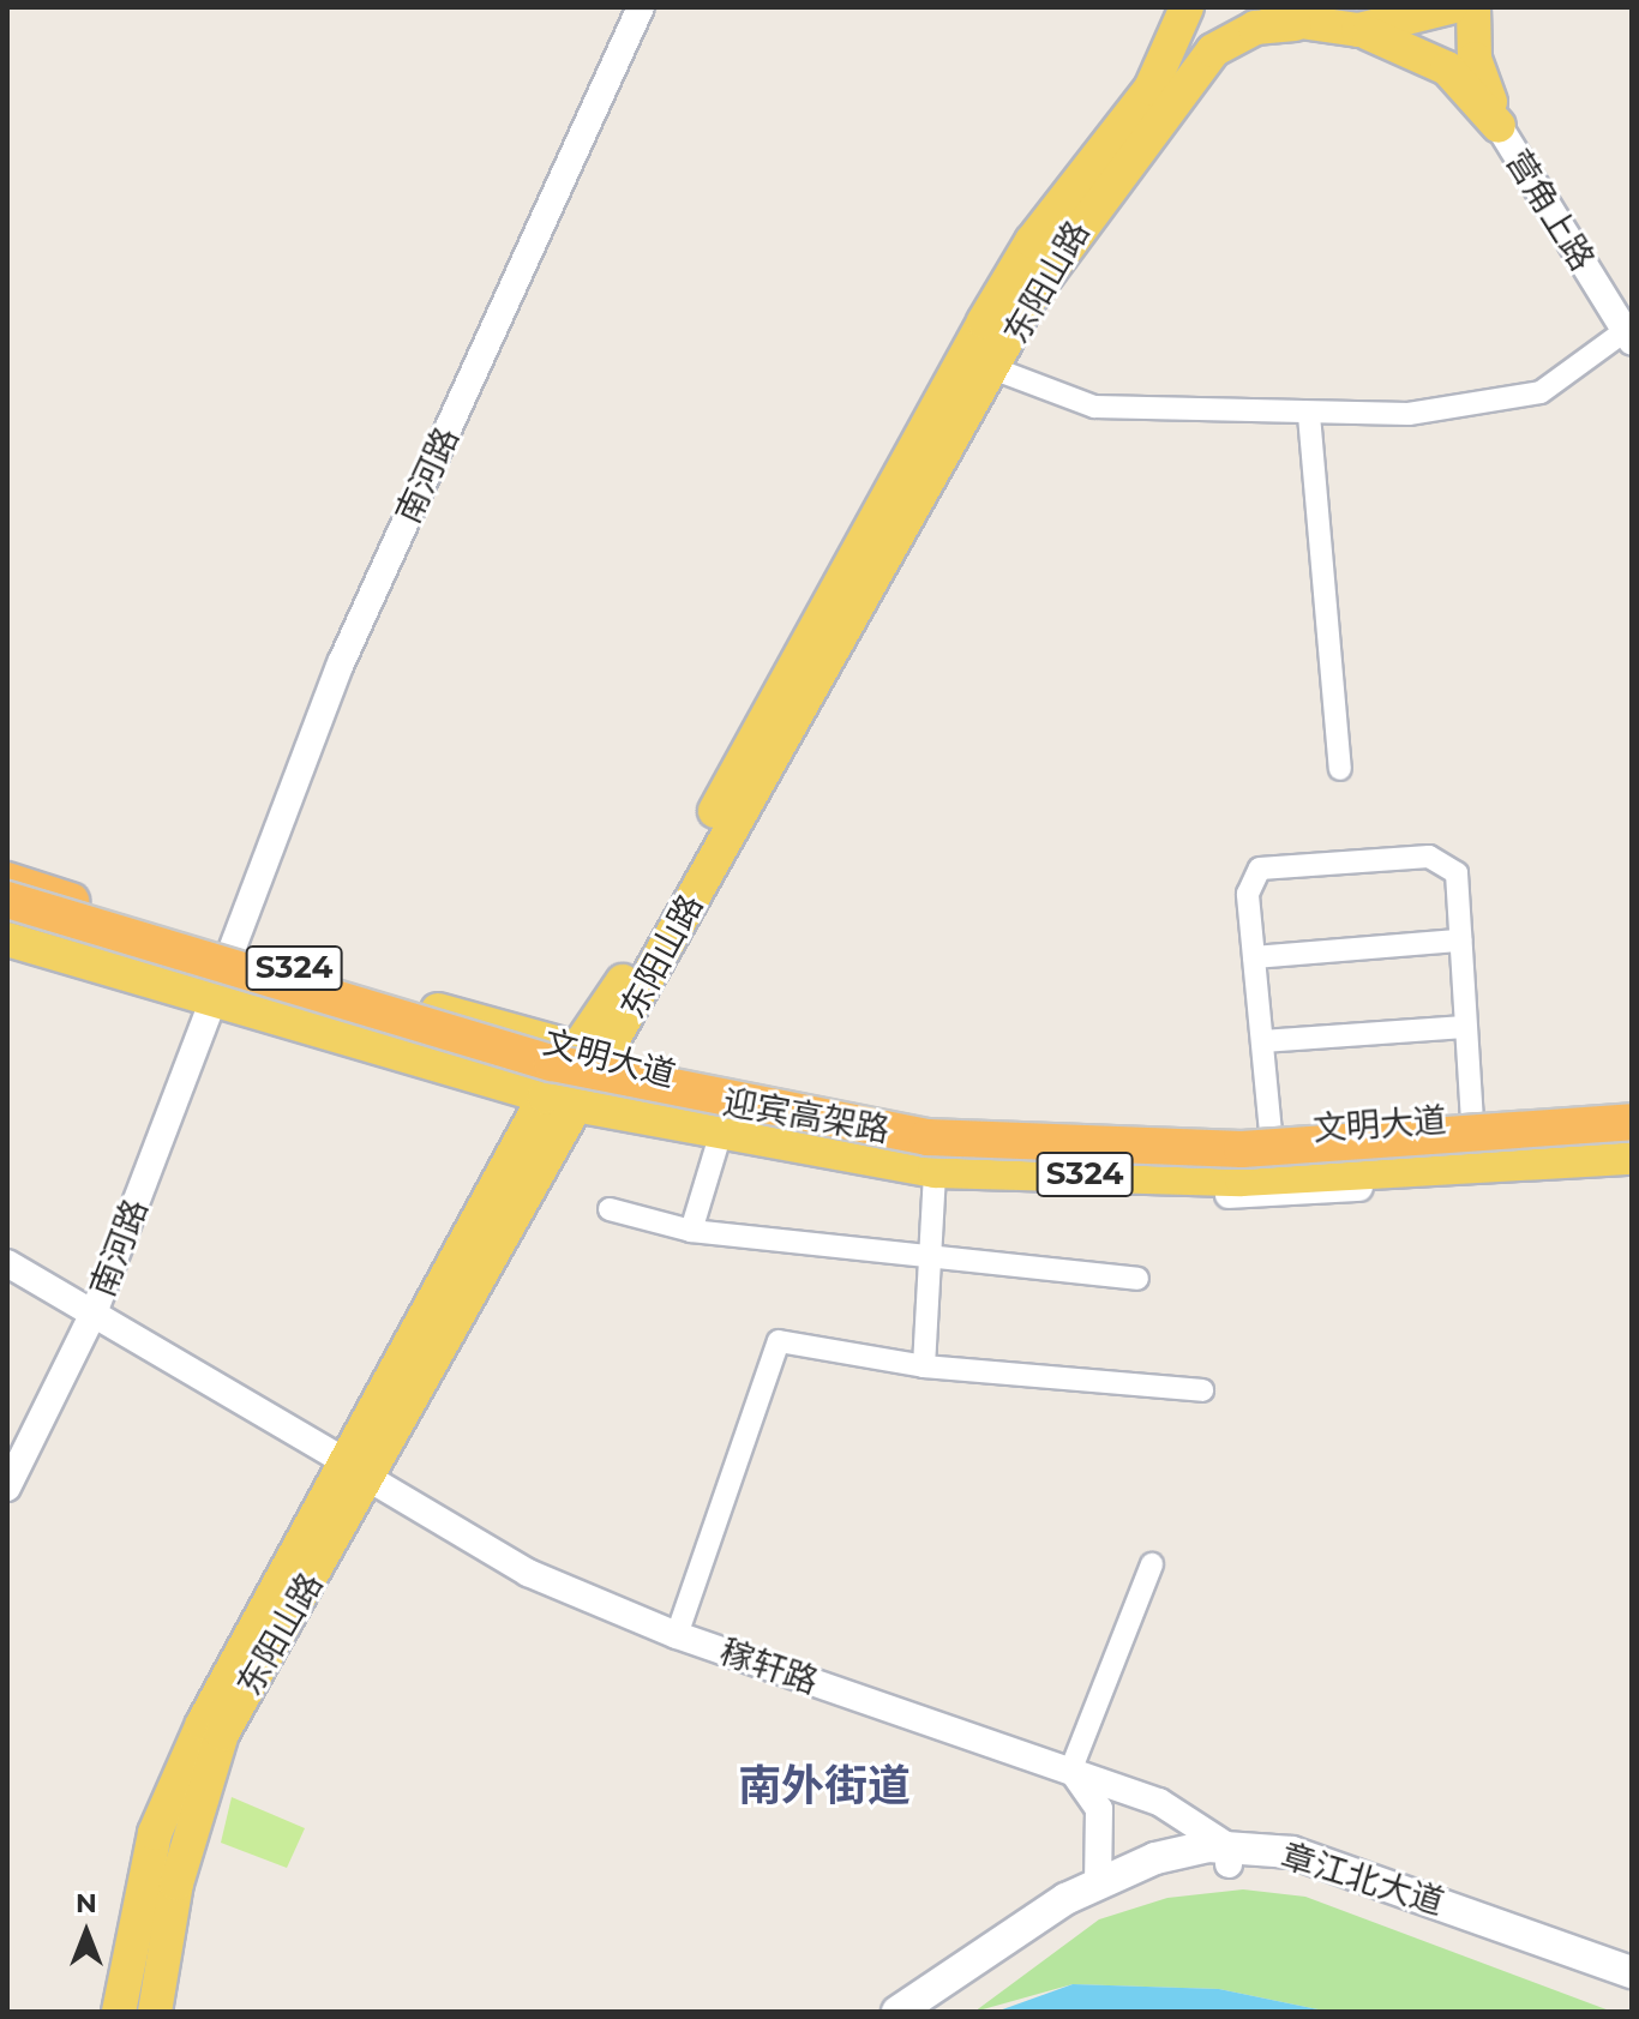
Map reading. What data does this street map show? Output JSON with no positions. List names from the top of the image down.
{
  "streets": {
    "highway": ["迎宾高架路"],
    "main road": [
      "东阳山路",
      "S324",
      "文明大道",
      "章江北大道"
    ],
    "street": ["营角上路", "南河路", "稼轩路"]
  },
  "crossings": [
    ["东阳山路", "文明大道"],
    ["东阳山路", "稼轩路"],
    ["南河路", "文明大道"],
    ["南河路", "稼轩路"],
    ["稼轩路", "章江北大道"]
  ],
  "districts": ["南外街道"],
  "north": "top"
}
